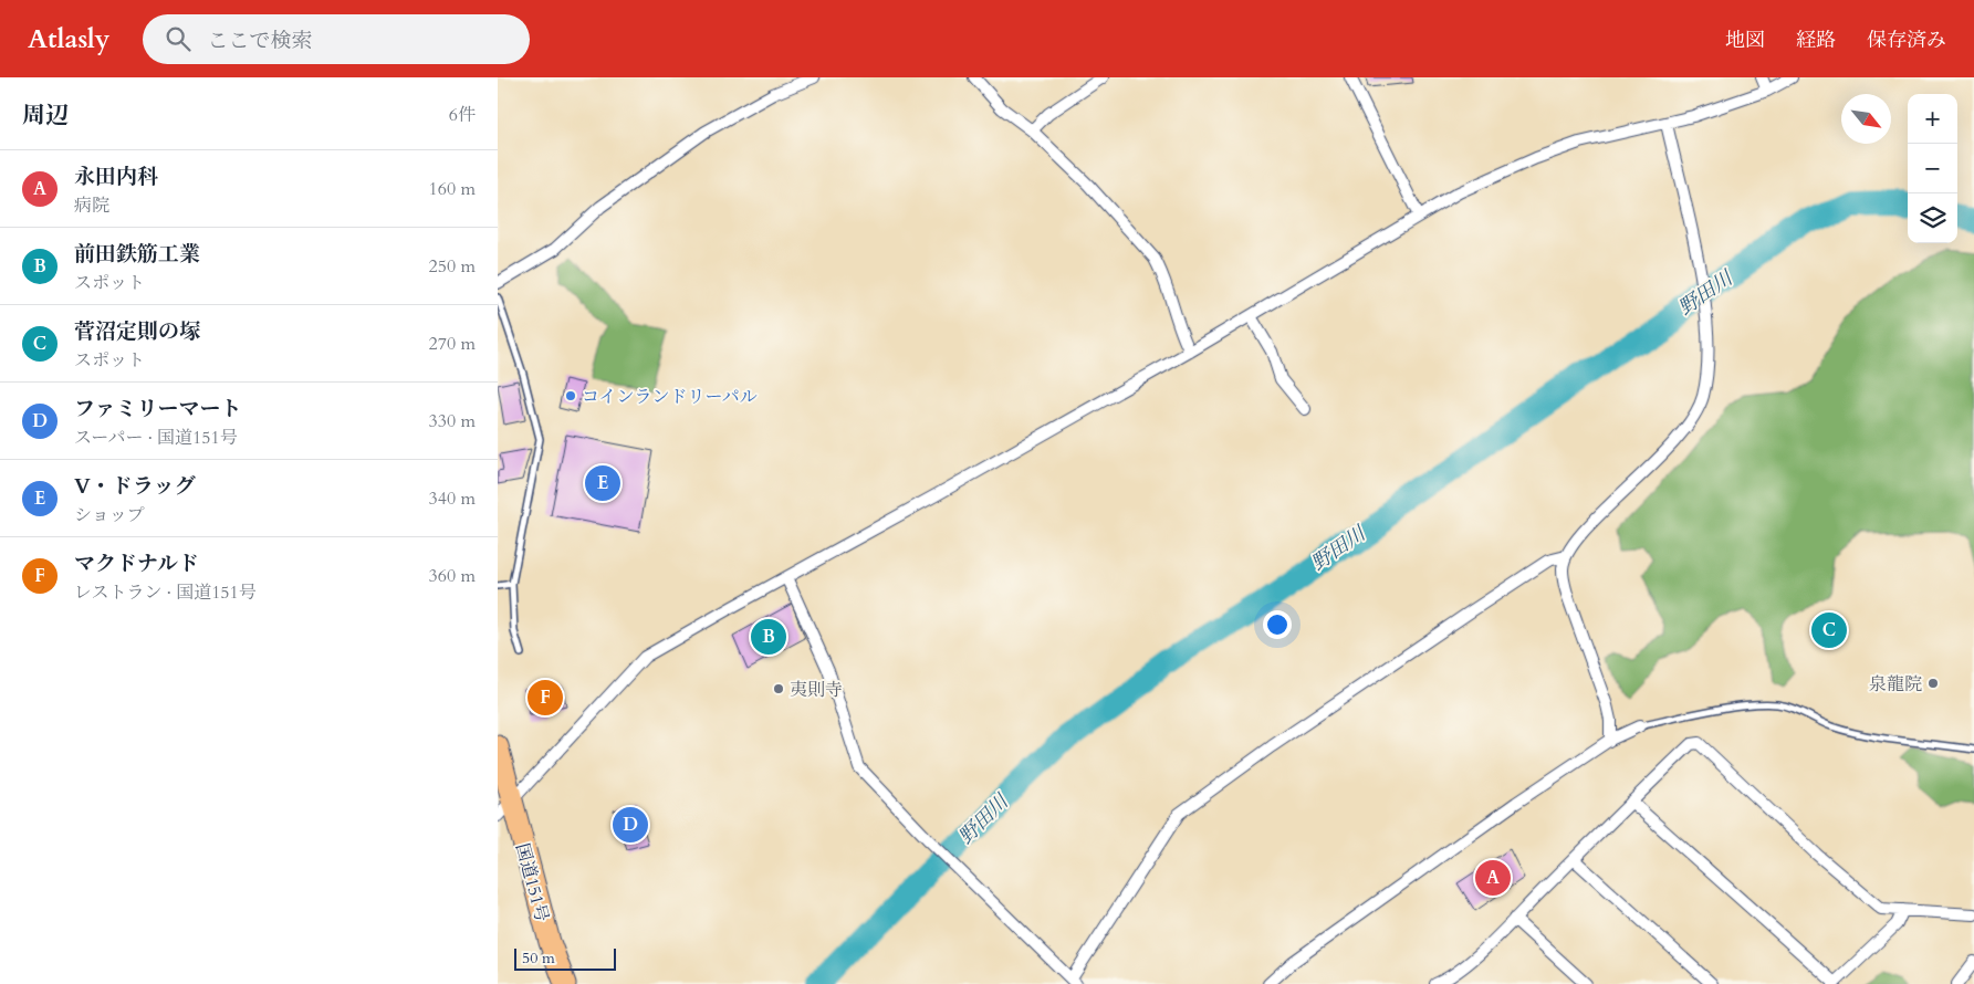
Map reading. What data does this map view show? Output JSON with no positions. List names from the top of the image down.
{
  "streets": {
    "highway": ["国道151号"]
  },
  "water": ["野田川"],
  "places": ["コインランドリーパル", "泉龍院", "夷則寺"],
  "scale_bar": "50 m",
  "north": "bottom right",
  "page": {
    "header": "Atlasly",
    "search": "ここで検索",
    "nav": ["地図", "経路", "保存済み"],
    "heading": ["周辺", "6件"],
    "map_buttons": ["+", "−"],
    "list": [
      {
        "mark": "A",
        "name": "永田内科",
        "note": "病院",
        "value": "160 m"
      },
      {
        "mark": "B",
        "name": "前田鉄筋工業",
        "note": "スポット",
        "value": "250 m"
      },
      {
        "mark": "C",
        "name": "菅沼定則の塚",
        "note": "スポット",
        "value": "270 m"
      },
      {
        "mark": "D",
        "name": "ファミリーマート",
        "note": "スーパー · 国道151号",
        "value": "330 m"
      },
      {
        "mark": "E",
        "name": "V・ドラッグ",
        "note": "ショップ",
        "value": "340 m"
      },
      {
        "mark": "F",
        "name": "マクドナルド",
        "note": "レストラン · 国道151号",
        "value": "360 m"
      }
    ],
    "pins": [
      "E",
      "C",
      "B",
      "F",
      "D",
      "A"
    ],
    "scale": "50 m"
  }
}
